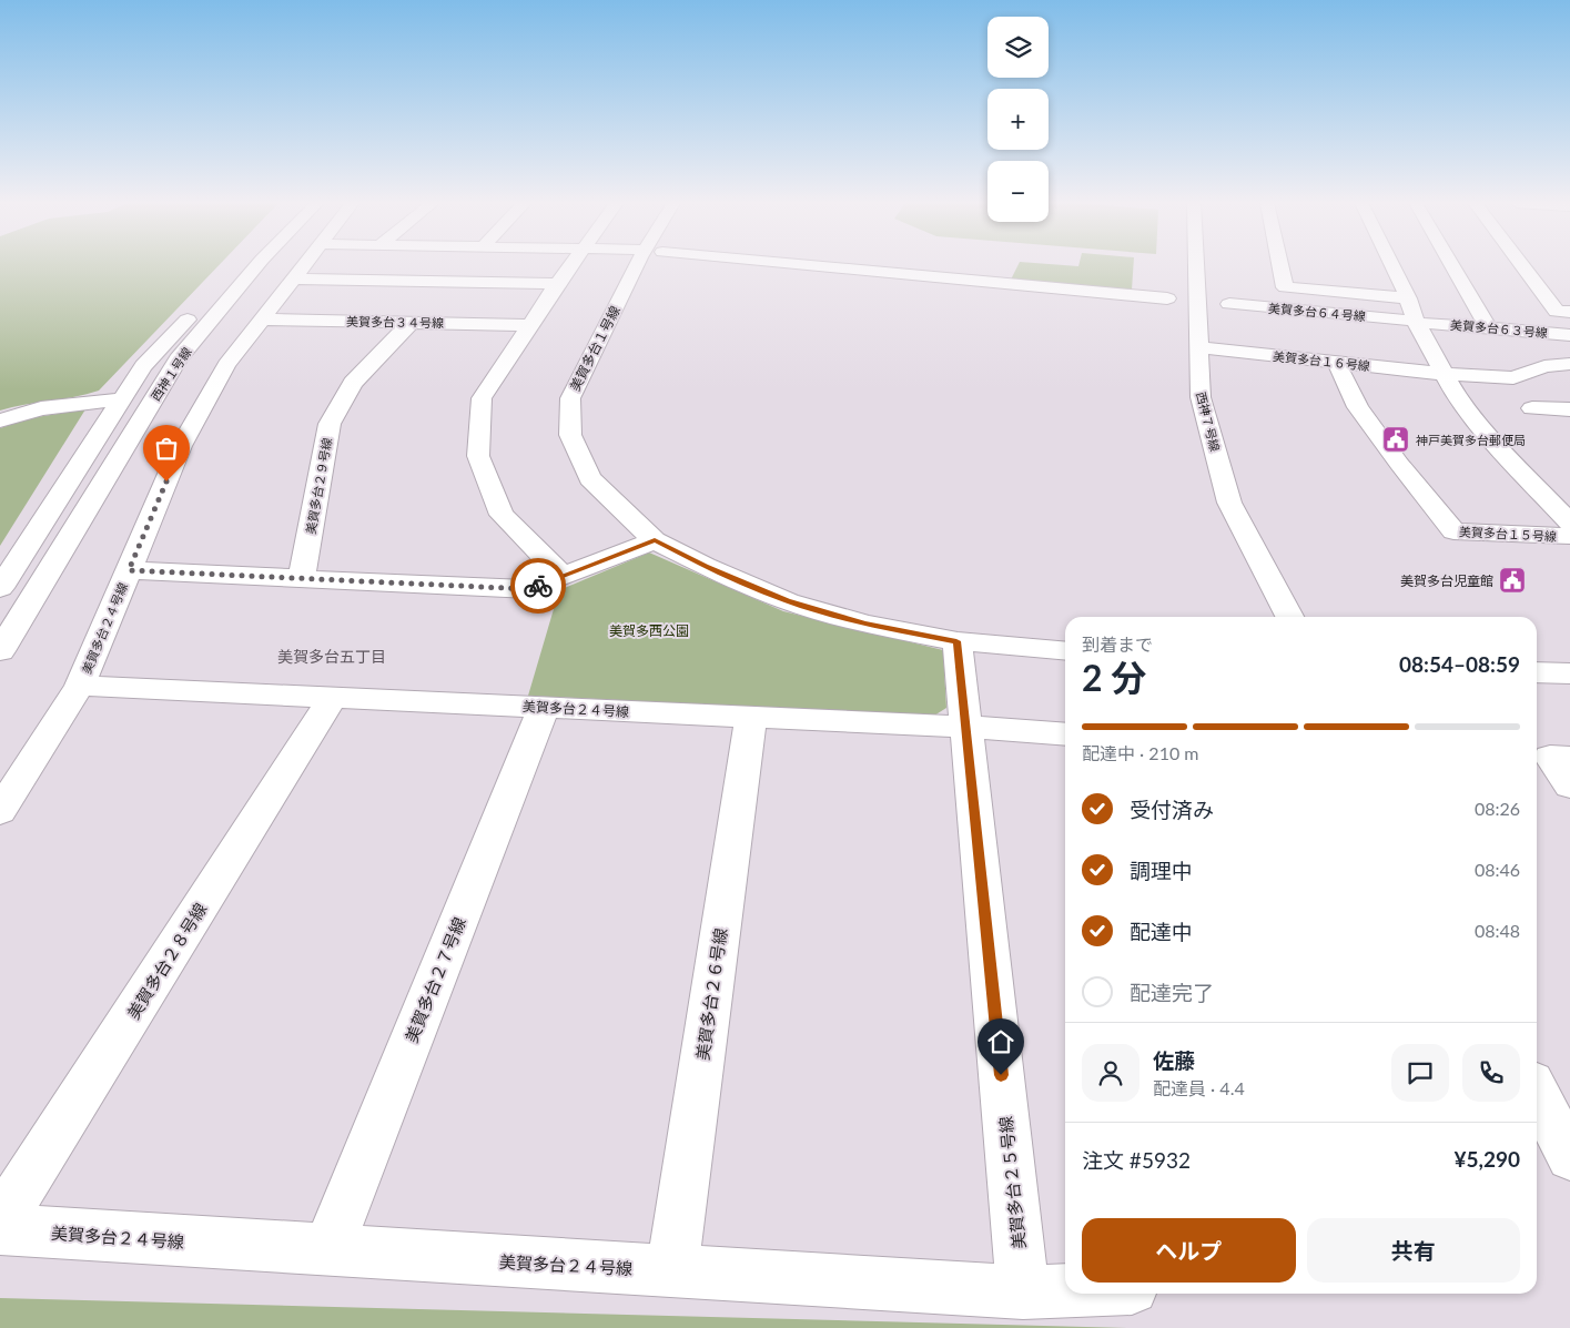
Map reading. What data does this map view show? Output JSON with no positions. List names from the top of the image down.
{
  "streets": {
    "street": [
      "美賀多台６４号線",
      "美賀多台３４号線",
      "美賀多台６３号線",
      "美賀多台１号線",
      "美賀多台１６号線",
      "西神１号線",
      "西神７号線",
      "美賀多台２９号線",
      "美賀多台１５号線",
      "美賀多台２４号線",
      "美賀多台２８号線",
      "美賀多台２７号線",
      "美賀多台２６号線",
      "美賀多台２５号線"
    ]
  },
  "crossings": [
    ["美賀多台３４号線", "美賀多台２９号線"],
    ["美賀多台３４号線", "美賀多台２４号線"],
    ["美賀多台１号線", "美賀多台２５号線"],
    ["美賀多台１６号線", "西神７号線"],
    ["美賀多台１６号線", "美賀多台１５号線"],
    ["美賀多台２４号線", "美賀多台２８号線"],
    ["美賀多台２４号線", "美賀多台２７号線"],
    ["美賀多台２４号線", "美賀多台２６号線"],
    ["美賀多台２４号線", "美賀多台２５号線"]
  ],
  "districts": ["美賀多台五丁目"],
  "parks": ["美賀多西公園"],
  "places": {
    "public building": ["神戸美賀多台郵便局", "美賀多台児童館"]
  },
  "page": {
    "map_buttons": ["+", "−"],
    "heading": ["2 分", "到着まで", "08:54–08:59"],
    "panel": [
      "佐藤",
      "配達員 · 4.4",
      "注文 #5932",
      "¥5,290"
    ],
    "bar": "配達中 · 210 m",
    "list": [
      ["受付済み", "08:26"],
      ["調理中", "08:46"],
      ["配達中", "08:48"],
      "配達完了"
    ],
    "buttons": ["ヘルプ", "共有"]
  }
}
